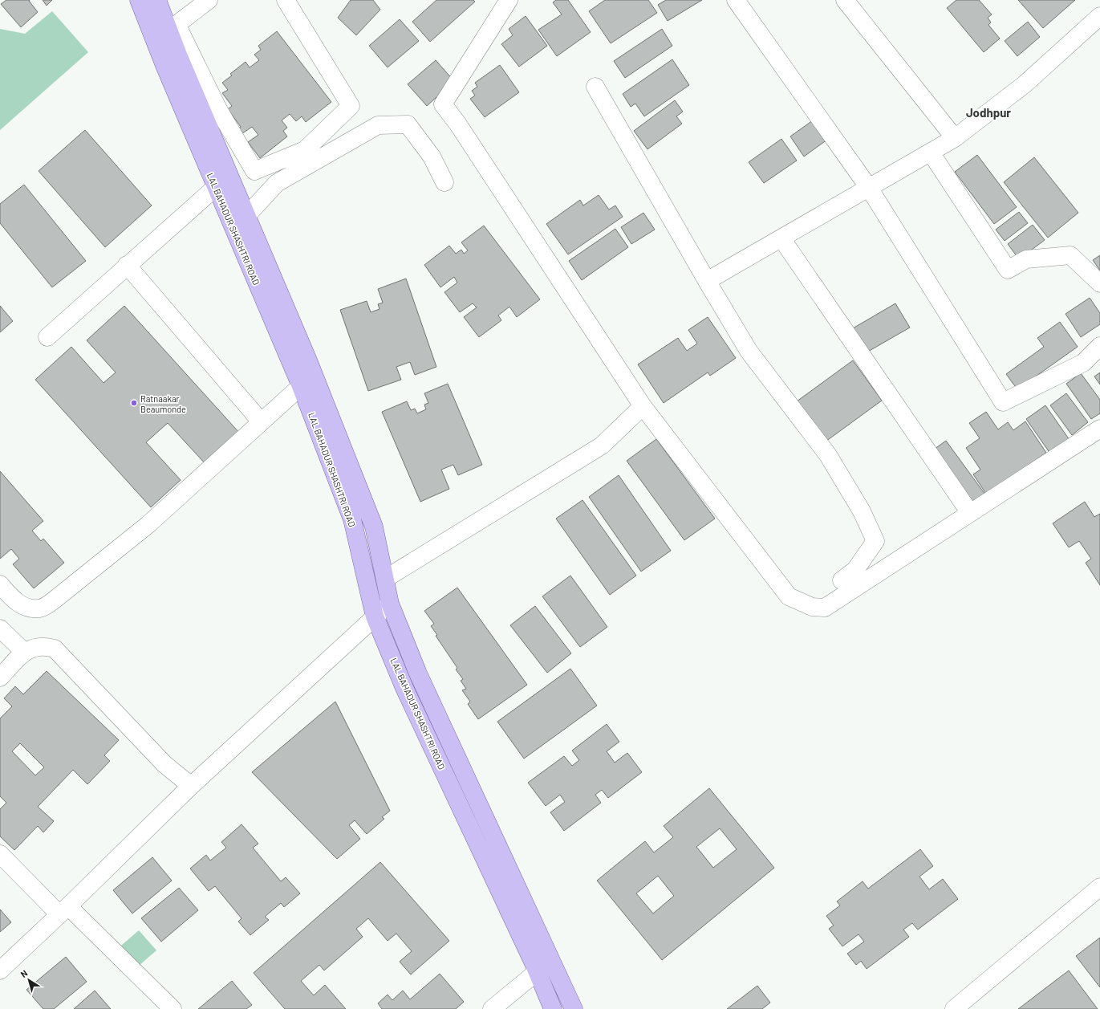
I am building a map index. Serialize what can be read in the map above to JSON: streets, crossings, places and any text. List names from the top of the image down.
{
  "streets": {
    "main road": ["LAL BAHADUR SHASHTRI ROAD"]
  },
  "districts": ["Jodhpur"],
  "places": ["Ratnaakar Beaumonde"],
  "north": "top left"
}
